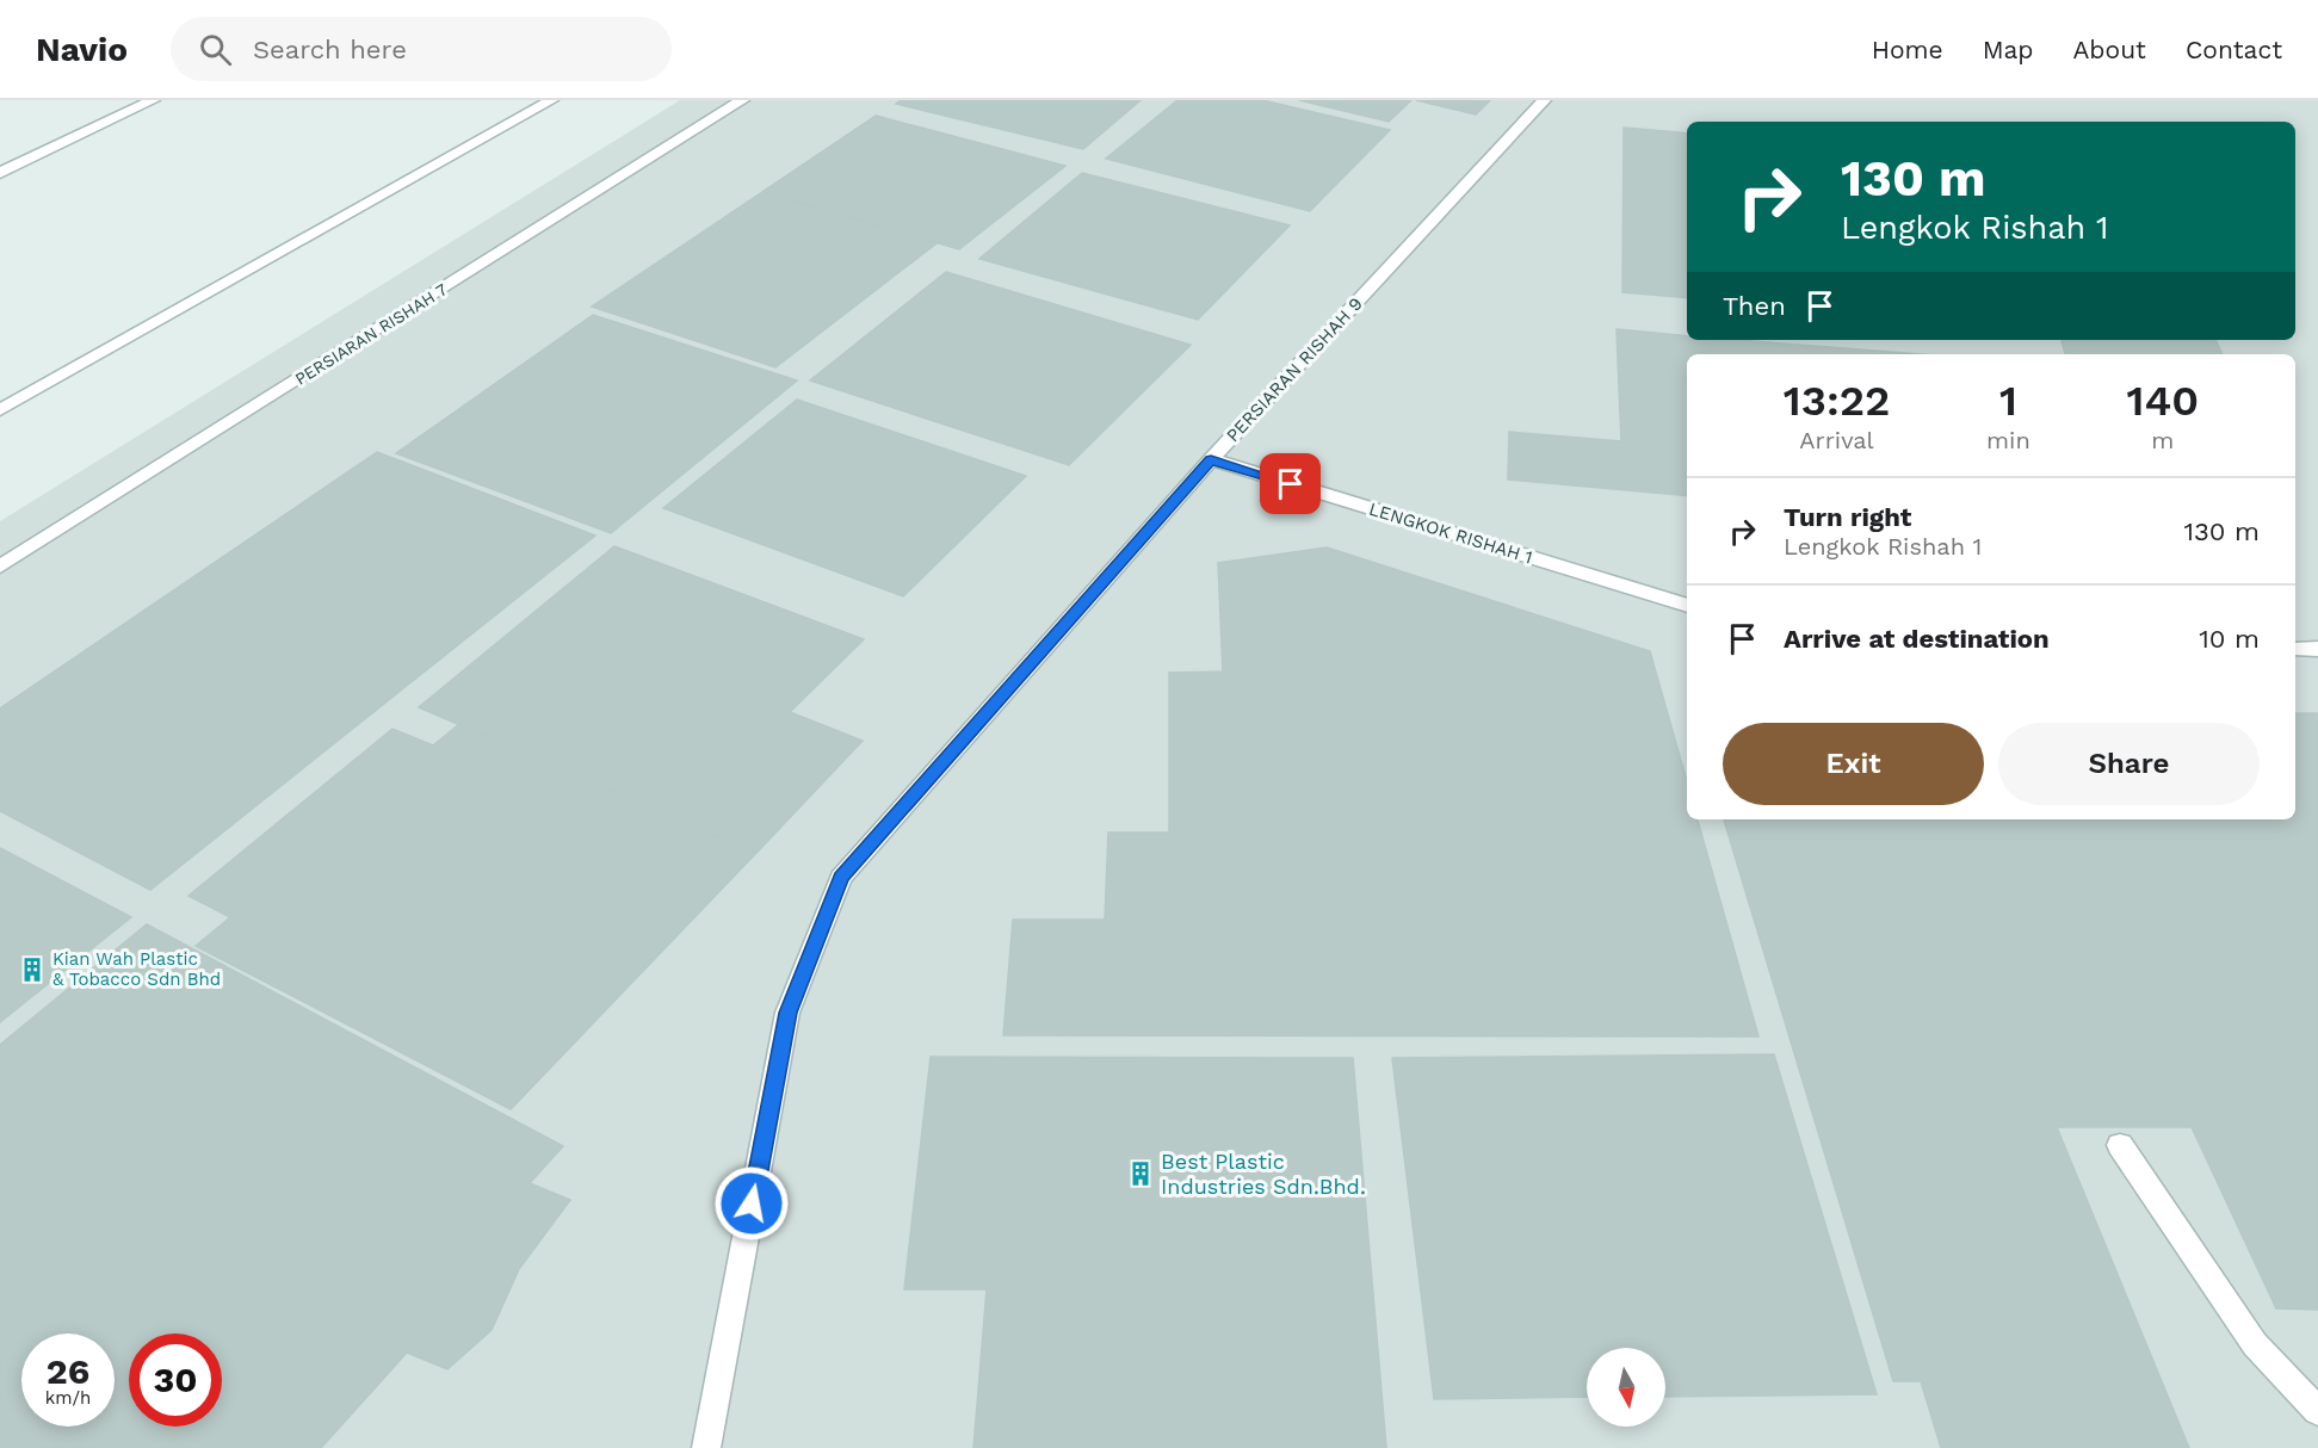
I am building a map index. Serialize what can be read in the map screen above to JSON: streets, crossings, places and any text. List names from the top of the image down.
{
  "streets": {
    "street": ["PERSIARAN RISHAH 7", "PERSIARAN RISHAH 9", "LENGKOK RISHAH 1"]
  },
  "crossings": [
    ["PERSIARAN RISHAH 9", "LENGKOK RISHAH 1"]
  ],
  "places": {
    "building": ["Kian Wah Plastic & Tobacco Sdn Bhd", "Best Plastic Industries Sdn.Bhd."]
  },
  "north": "bottom",
  "page": {
    "header": "Navio",
    "search": "Search here",
    "nav": [
      "Home",
      "Map",
      "About",
      "Contact"
    ],
    "turn": ["130 m", "Lengkok Rishah 1"],
    "then": "Then",
    "eta": [
      "13:22",
      "Arrival",
      "1",
      "min",
      "140",
      "m"
    ],
    "list": [
      {
        "name": "Turn right",
        "note": "Lengkok Rishah 1",
        "value": "130 m"
      },
      {
        "name": "Arrive at destination",
        "value": "10 m"
      }
    ],
    "buttons": ["Exit", "Share"],
    "speed": "26 km/h",
    "limit": "30"
  }
}
